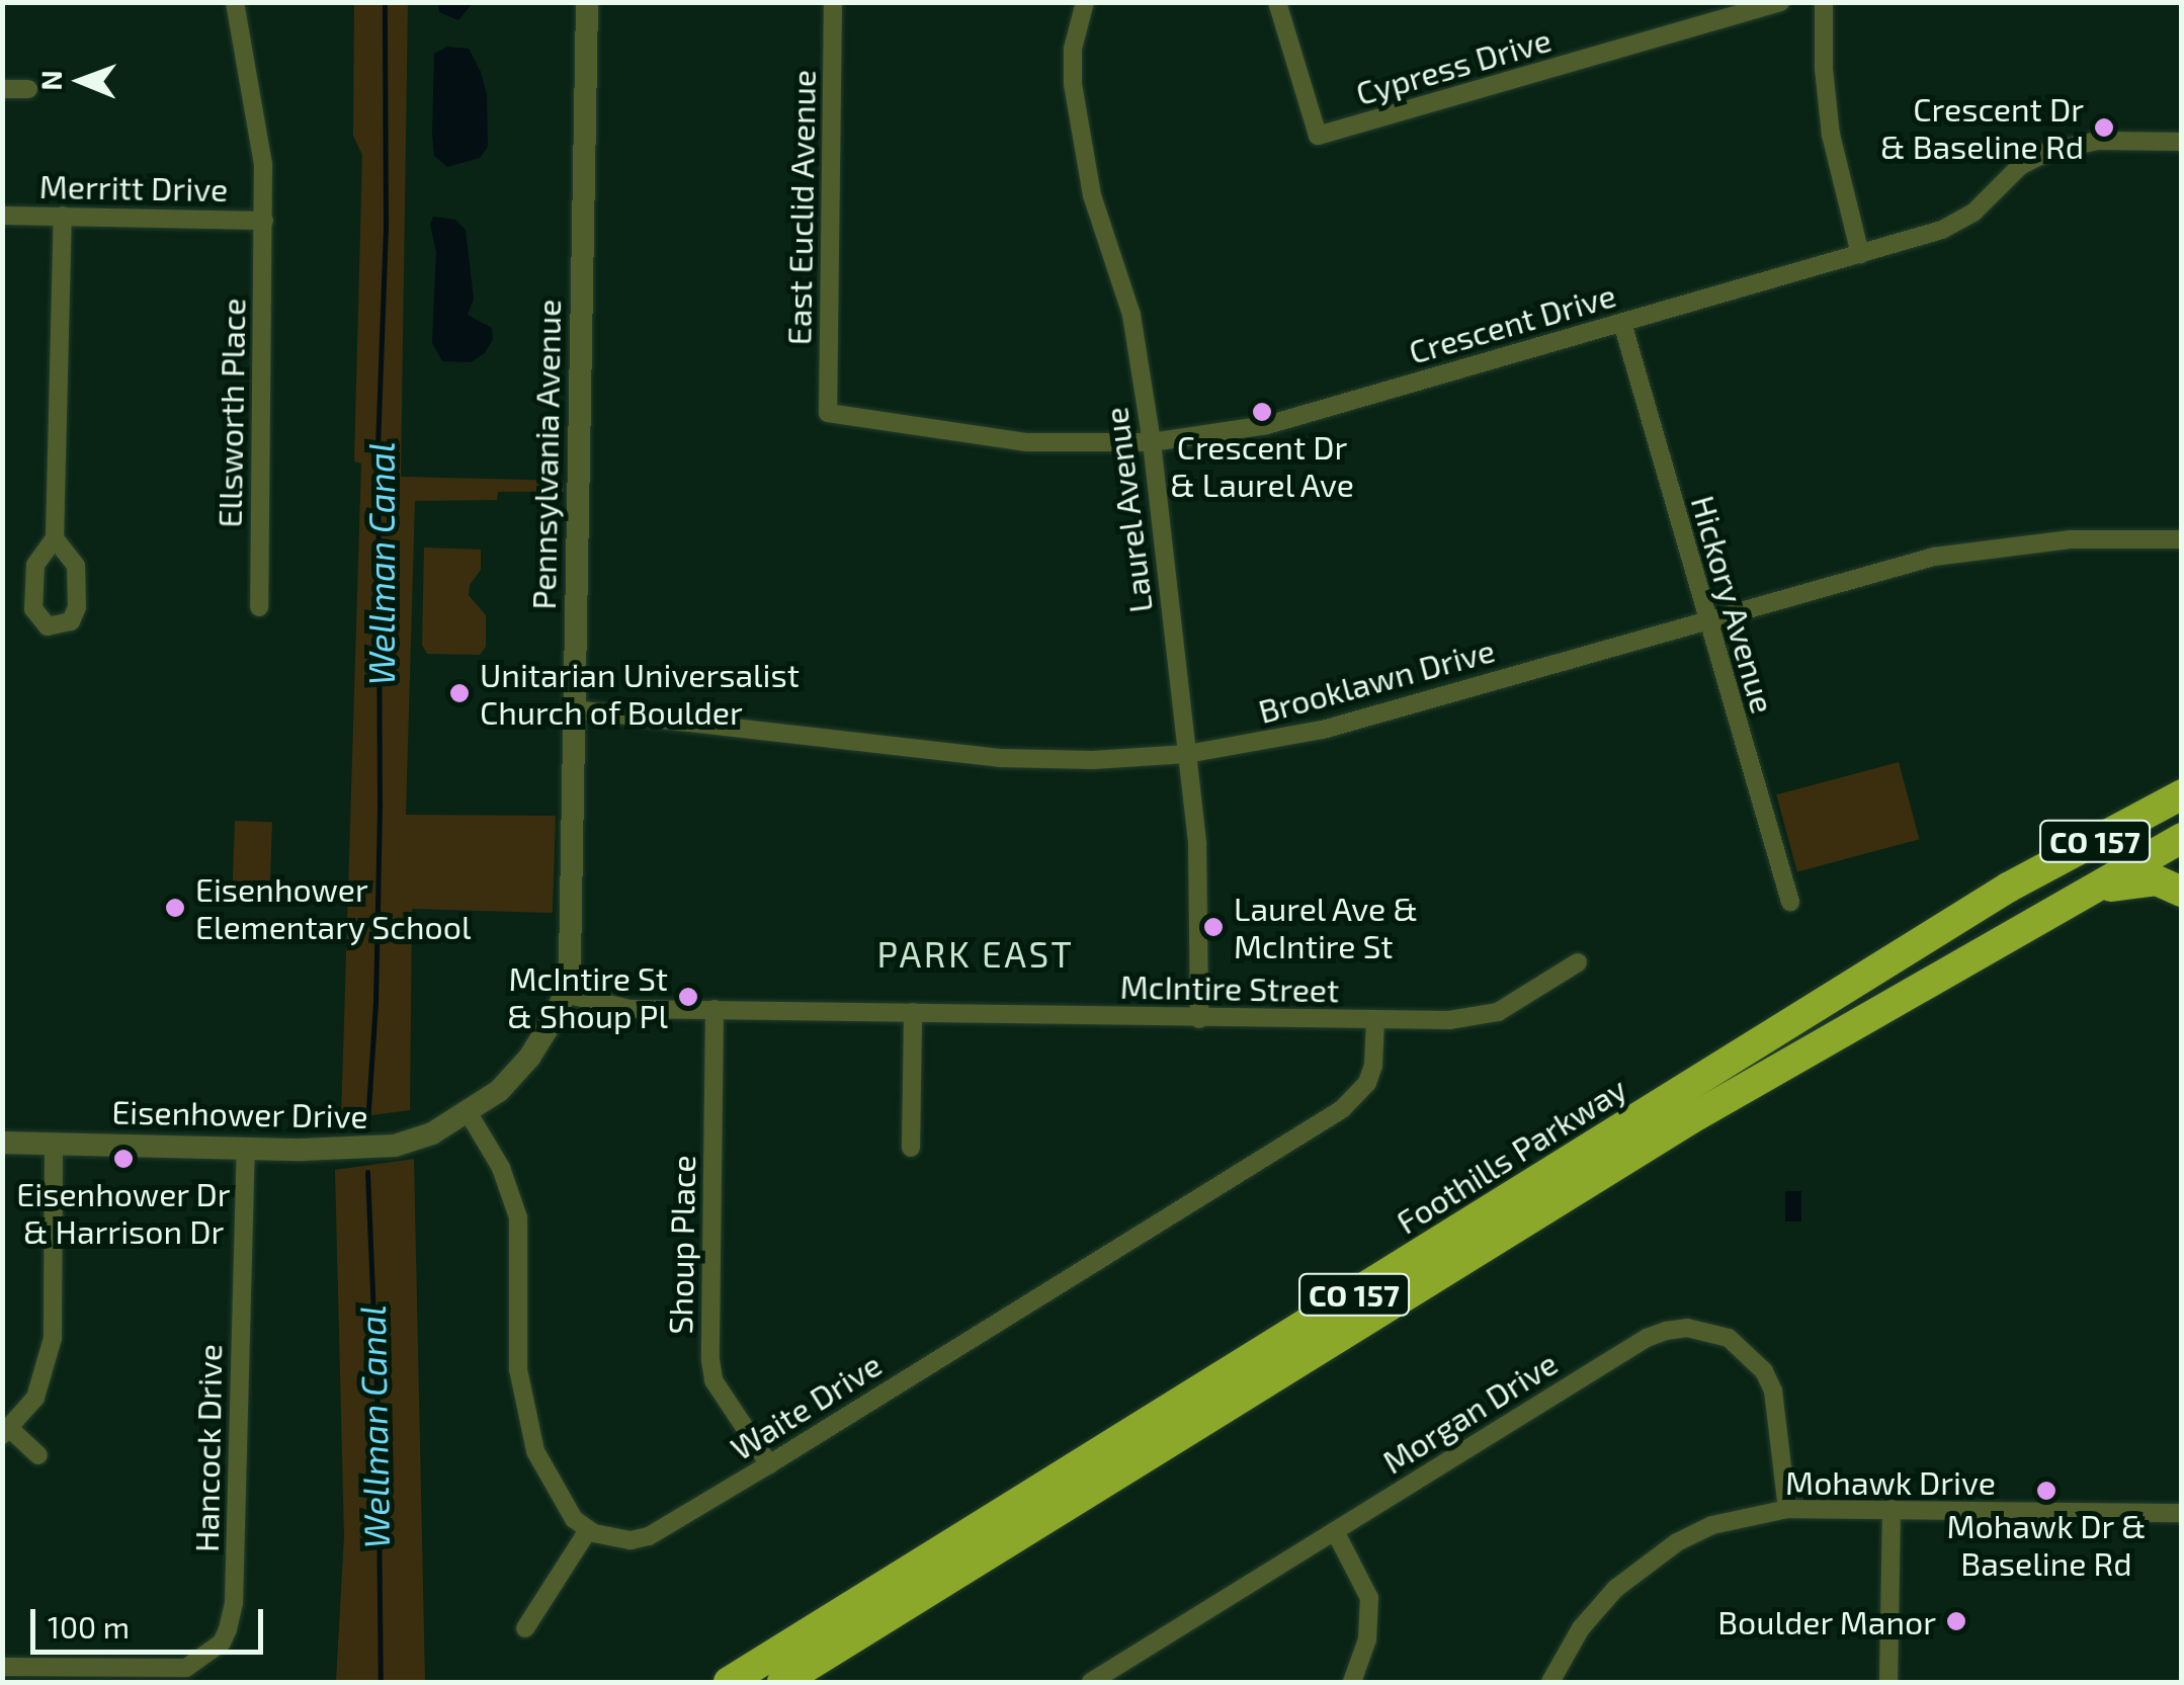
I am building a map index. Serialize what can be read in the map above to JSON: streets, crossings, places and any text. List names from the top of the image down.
{
  "streets": {
    "highway": ["CO 157", "Foothills Parkway"],
    "street": [
      "Cypress Drive",
      "Merritt Drive",
      "East Euclid Avenue",
      "Crescent Drive",
      "Ellsworth Place",
      "Pennsylvania Avenue",
      "Laurel Avenue",
      "Hickory Avenue",
      "Brooklawn Drive",
      "McIntire Street",
      "Eisenhower Drive",
      "Shoup Place",
      "Waite Drive",
      "Morgan Drive",
      "Hancock Drive",
      "Mohawk Drive"
    ]
  },
  "crossings": [
    ["Merritt Drive", "Ellsworth Place"],
    ["East Euclid Avenue", "Crescent Drive"],
    ["Crescent Drive", "Laurel Avenue"],
    ["Crescent Drive", "Hickory Avenue"],
    ["Pennsylvania Avenue", "Brooklawn Drive"],
    ["Pennsylvania Avenue", "McIntire Street"],
    ["Pennsylvania Avenue", "Eisenhower Drive"],
    ["Laurel Avenue", "Brooklawn Drive"],
    ["Laurel Avenue", "McIntire Street"],
    ["Hickory Avenue", "Brooklawn Drive"],
    ["McIntire Street", "Shoup Place"],
    ["McIntire Street", "Waite Drive"],
    ["Eisenhower Drive", "Hancock Drive"],
    ["Shoup Place", "Waite Drive"],
    ["Morgan Drive", "Mohawk Drive"]
  ],
  "districts": ["PARK EAST"],
  "water": ["Wellman Canal"],
  "places": [
    "Crescent Dr & Baseline Rd",
    "Crescent Dr & Laurel Ave",
    "Unitarian Universalist Church of Boulder",
    "Eisenhower Elementary School",
    "Laurel Ave & McIntire St",
    "McIntire St & Shoup Pl",
    "Eisenhower Dr & Harrison Dr",
    "Mohawk Dr & Baseline Rd",
    "Boulder Manor"
  ],
  "scale_bar": "100 m",
  "north": "left"
}
